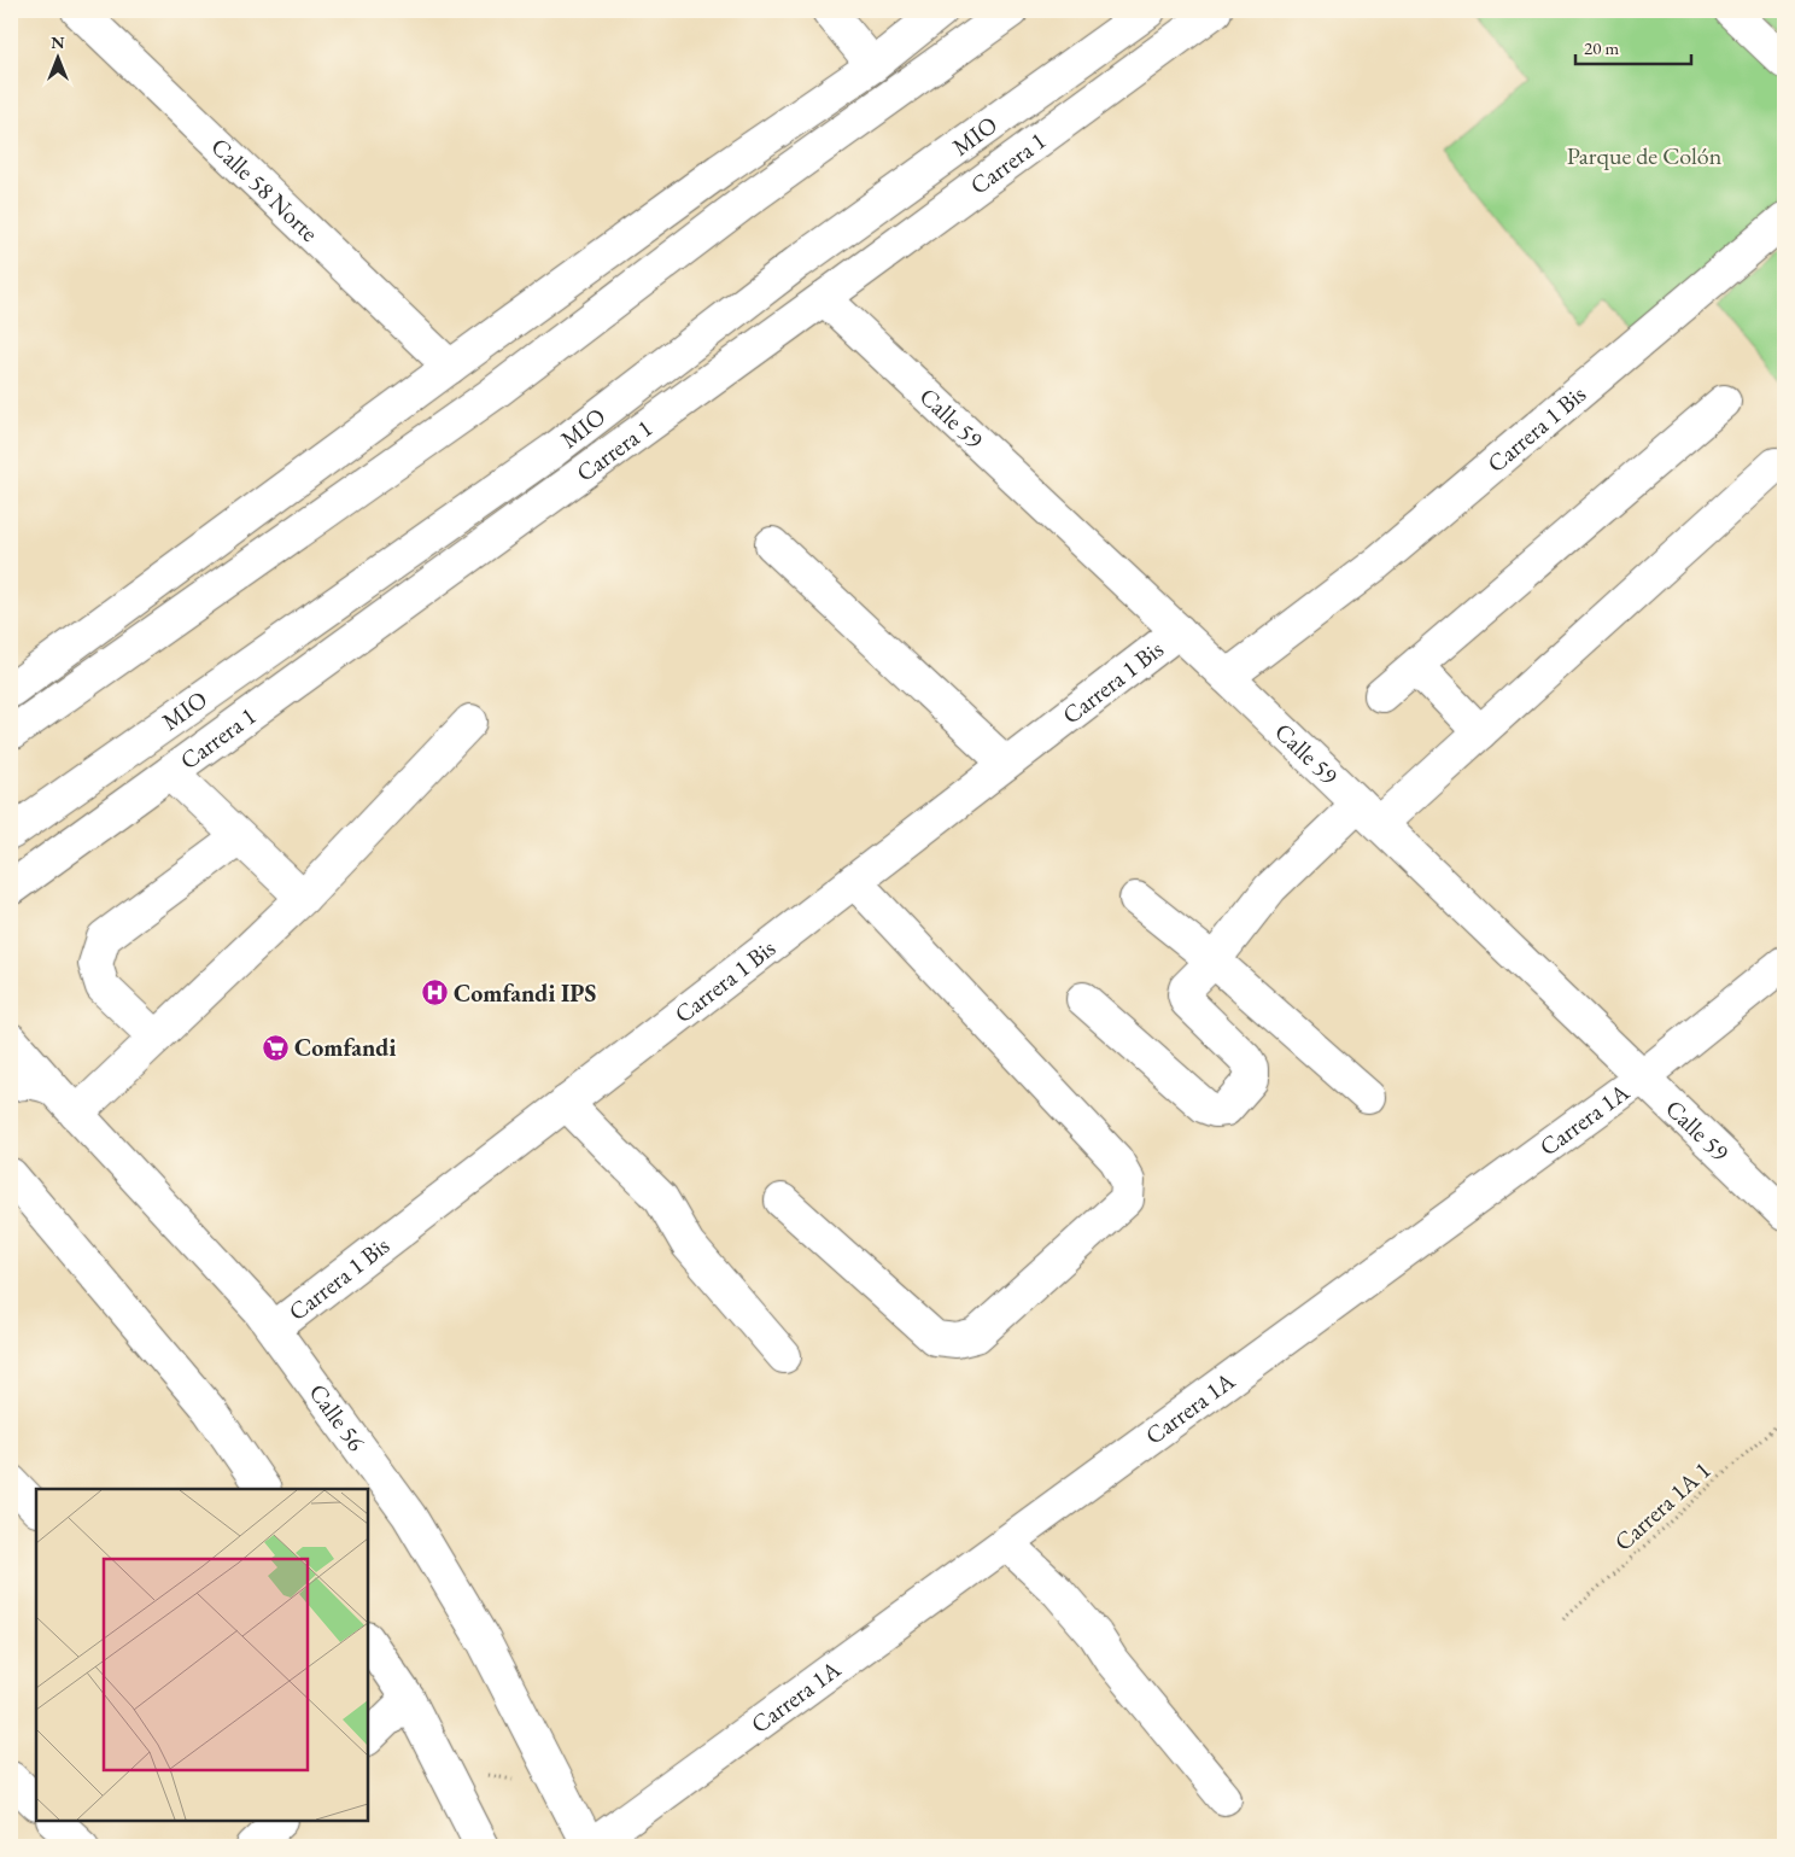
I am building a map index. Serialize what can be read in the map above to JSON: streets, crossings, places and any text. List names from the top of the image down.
{
  "streets": {
    "street": [
      "MIO",
      "Carrera 1",
      "Calle 58 Norte",
      "Calle 59",
      "Carrera 1 Bis",
      "Carrera 1A",
      "Calle 56"
    ],
    "path": ["Carrera 1A 1"]
  },
  "crossings": [
    ["Carrera 1", "Calle 59"],
    ["Calle 59", "Carrera 1 Bis"],
    ["Calle 59", "Carrera 1A"],
    ["Carrera 1 Bis", "Calle 56"],
    ["Carrera 1A", "Calle 56"]
  ],
  "parks": ["Parque de Colón"],
  "places": {
    "hospital": ["Comfandi IPS"],
    "supermarket": ["Comfandi"]
  },
  "scale_bar": "20 m",
  "north": "top"
}
